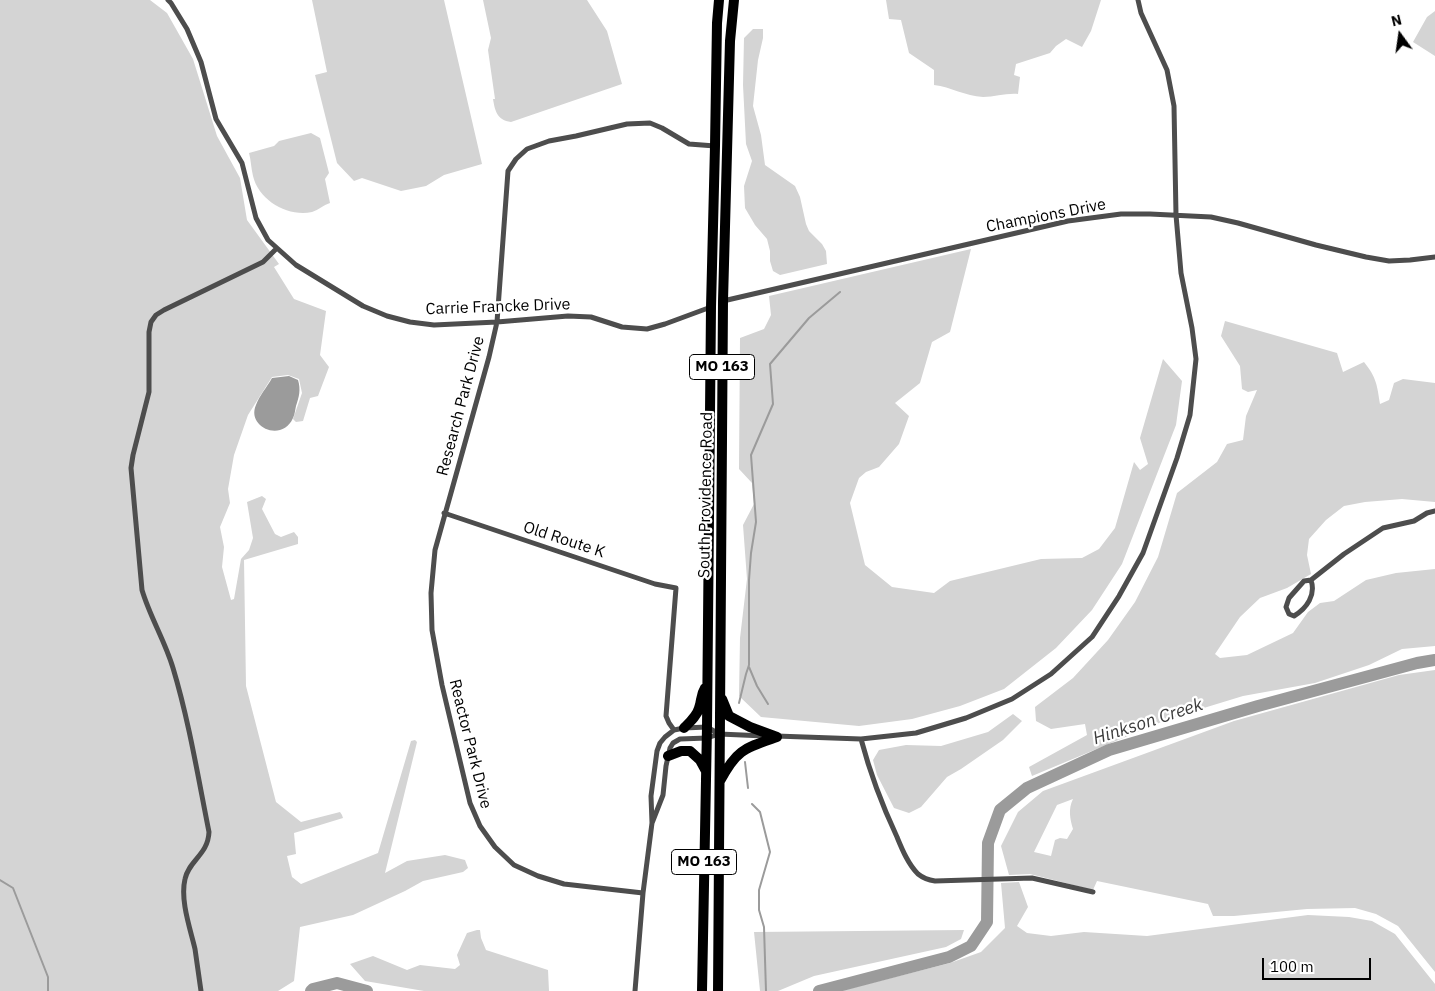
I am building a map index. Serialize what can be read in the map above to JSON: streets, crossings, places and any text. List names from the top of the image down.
{
  "streets": {
    "main road": ["MO 163", "South Providence Road"],
    "street": [
      "Champions Drive",
      "Carrie Francke Drive",
      "Research Park Drive",
      "Old Route K",
      "Reactor Park Drive"
    ]
  },
  "crossings": [
    ["Champions Drive", "South Providence Road"],
    ["Carrie Francke Drive", "Research Park Drive"],
    ["Carrie Francke Drive", "South Providence Road"],
    ["Research Park Drive", "South Providence Road"],
    ["Research Park Drive", "Old Route K"],
    ["Research Park Drive", "Reactor Park Drive"],
    ["South Providence Road", "Old Route K"],
    ["Old Route K", "Reactor Park Drive"]
  ],
  "water": ["Hinkson Creek"],
  "scale_bar": "100 m",
  "north": "top"
}
